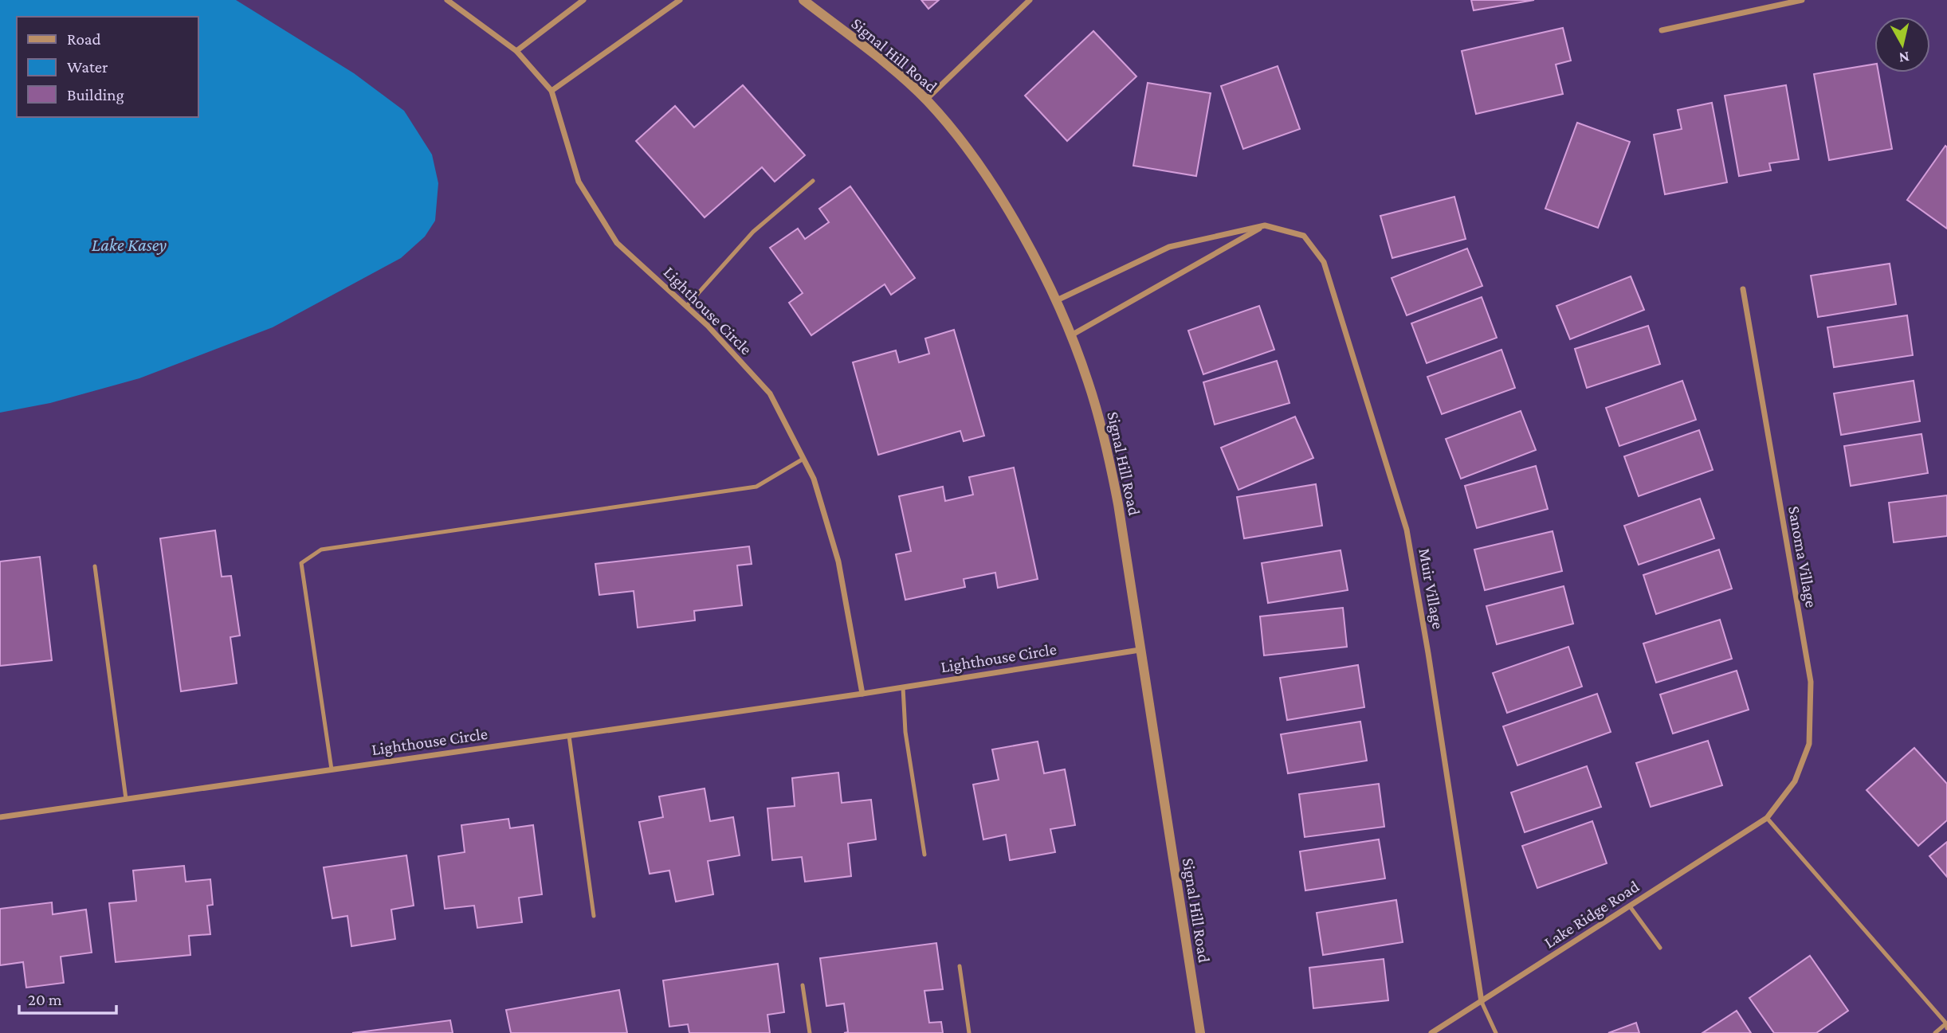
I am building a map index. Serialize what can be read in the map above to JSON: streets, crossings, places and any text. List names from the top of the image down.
{
  "streets": {
    "street": [
      "Signal Hill Road",
      "Lighthouse Circle",
      "Sanoma Village",
      "Muir Village",
      "Lake Ridge Road"
    ]
  },
  "crossings": [
    ["Signal Hill Road", "Lighthouse Circle"],
    ["Signal Hill Road", "Muir Village"],
    ["Sanoma Village", "Lake Ridge Road"],
    ["Muir Village", "Lake Ridge Road"]
  ],
  "water": ["Lake Kasey"],
  "legend": ["Road", "Water", "Building"],
  "scale_bar": "20 m",
  "north": "bottom"
}
